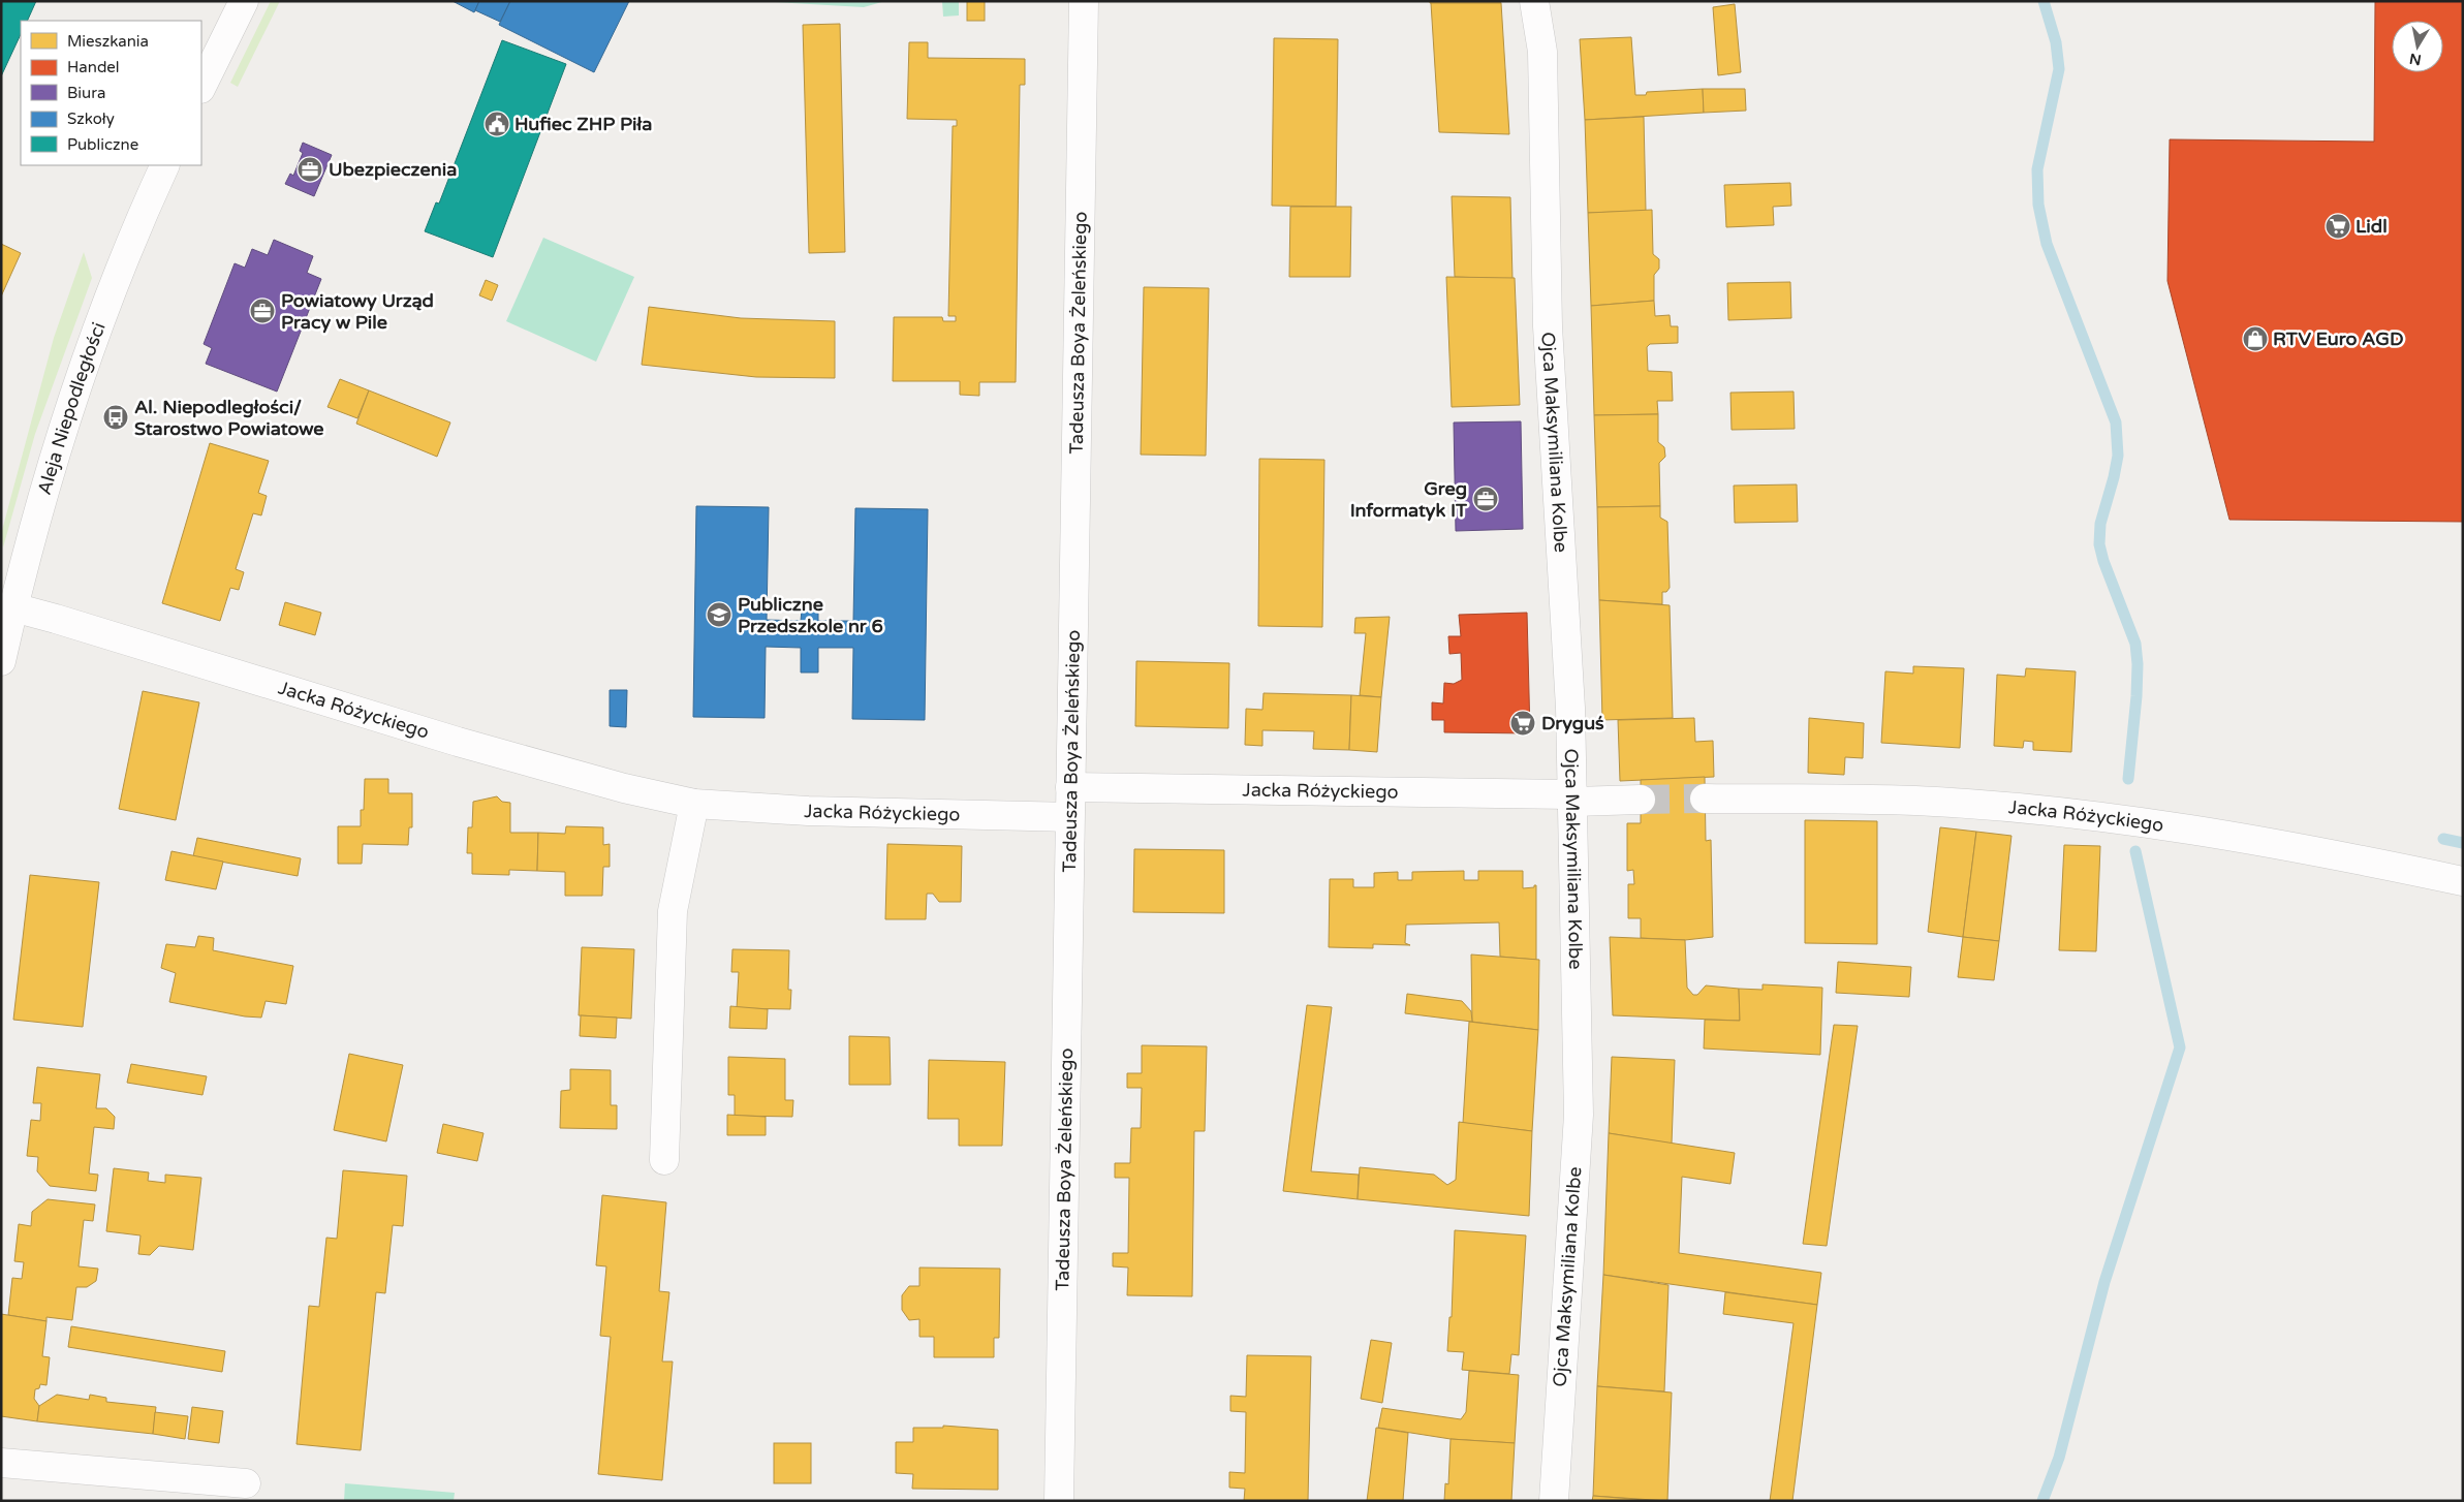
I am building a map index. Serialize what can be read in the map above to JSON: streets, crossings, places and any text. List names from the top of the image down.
{
  "streets": {
    "street": [
      "Tadeusza Boya Żeleńskiego",
      "Aleja Niepodległości",
      "Ojca Maksymiliana Kolbe",
      "Jacka Różyckiego"
    ]
  },
  "crossings": [
    ["Tadeusza Boya Żeleńskiego", "Jacka Różyckiego"],
    ["Aleja Niepodległości", "Jacka Różyckiego"],
    ["Ojca Maksymiliana Kolbe", "Jacka Różyckiego"]
  ],
  "places": {
    "public building": ["Hufiec ZHP Piła"],
    "office": ["Ubezpieczenia", "Powiatowy Urząd Pracy w Pile", "Greg Informatyk IT"],
    "supermarket": ["Lidl", "Dryguś"],
    "shop": ["RTV Euro AGD"],
    "bus stop": ["Al. Niepodległości/ Starostwo Powiatowe"],
    "school or university": ["Publiczne Przedszkole nr 6"]
  },
  "legend": [
    "Mieszkania",
    "Handel",
    "Biura",
    "Szkoły",
    "Publiczne"
  ],
  "north": "bottom"
}
